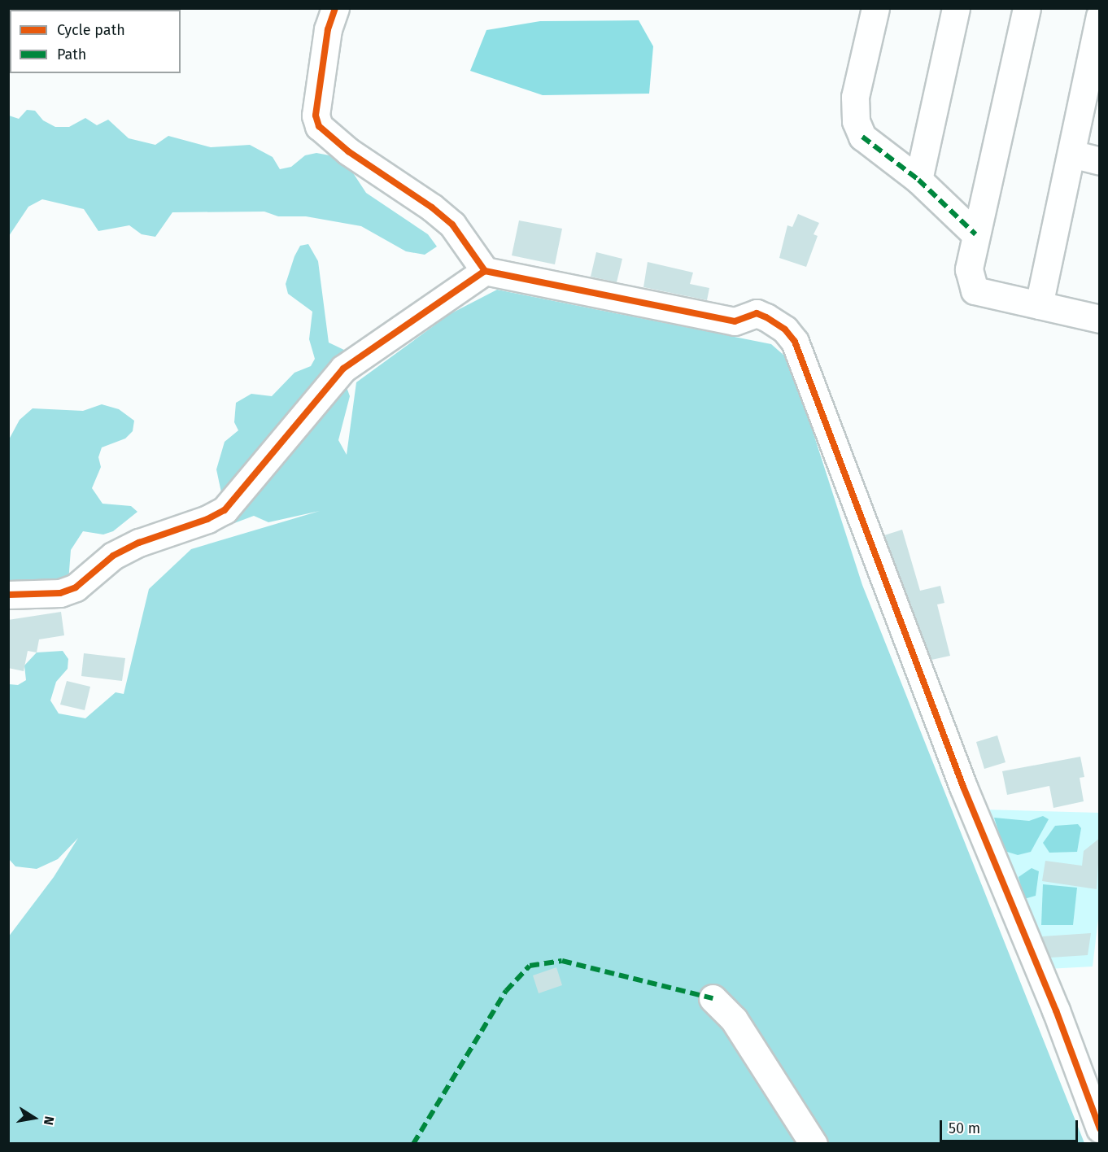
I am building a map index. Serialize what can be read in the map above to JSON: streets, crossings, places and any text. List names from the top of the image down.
{
  "legend": ["Cycle path", "Path"],
  "scale_bar": "50 m",
  "north": "right"
}
